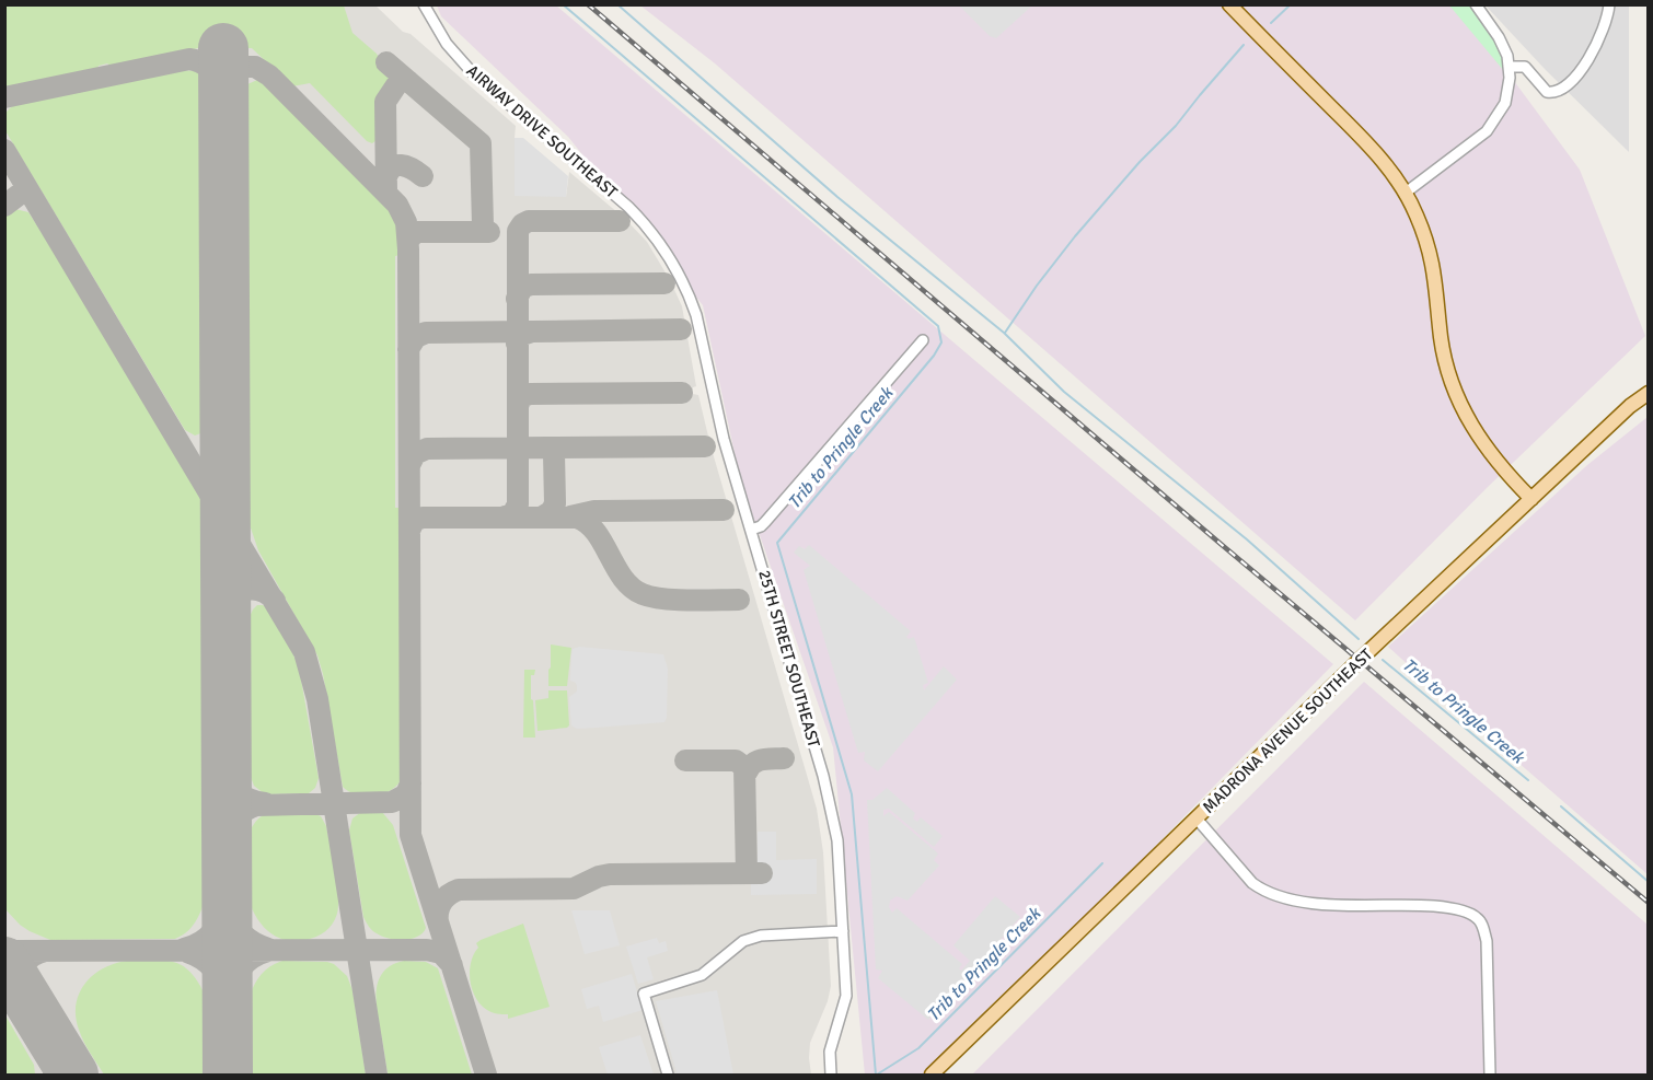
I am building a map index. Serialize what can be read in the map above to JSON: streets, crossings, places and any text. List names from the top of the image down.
{
  "streets": {
    "main road": ["MADRONA AVENUE SOUTHEAST"],
    "street": ["AIRWAY DRIVE SOUTHEAST", "25TH STREET SOUTHEAST"]
  },
  "crossings": [
    ["AIRWAY DRIVE SOUTHEAST", "25TH STREET SOUTHEAST"]
  ],
  "water": ["Trib to Pringle Creek"]
}
